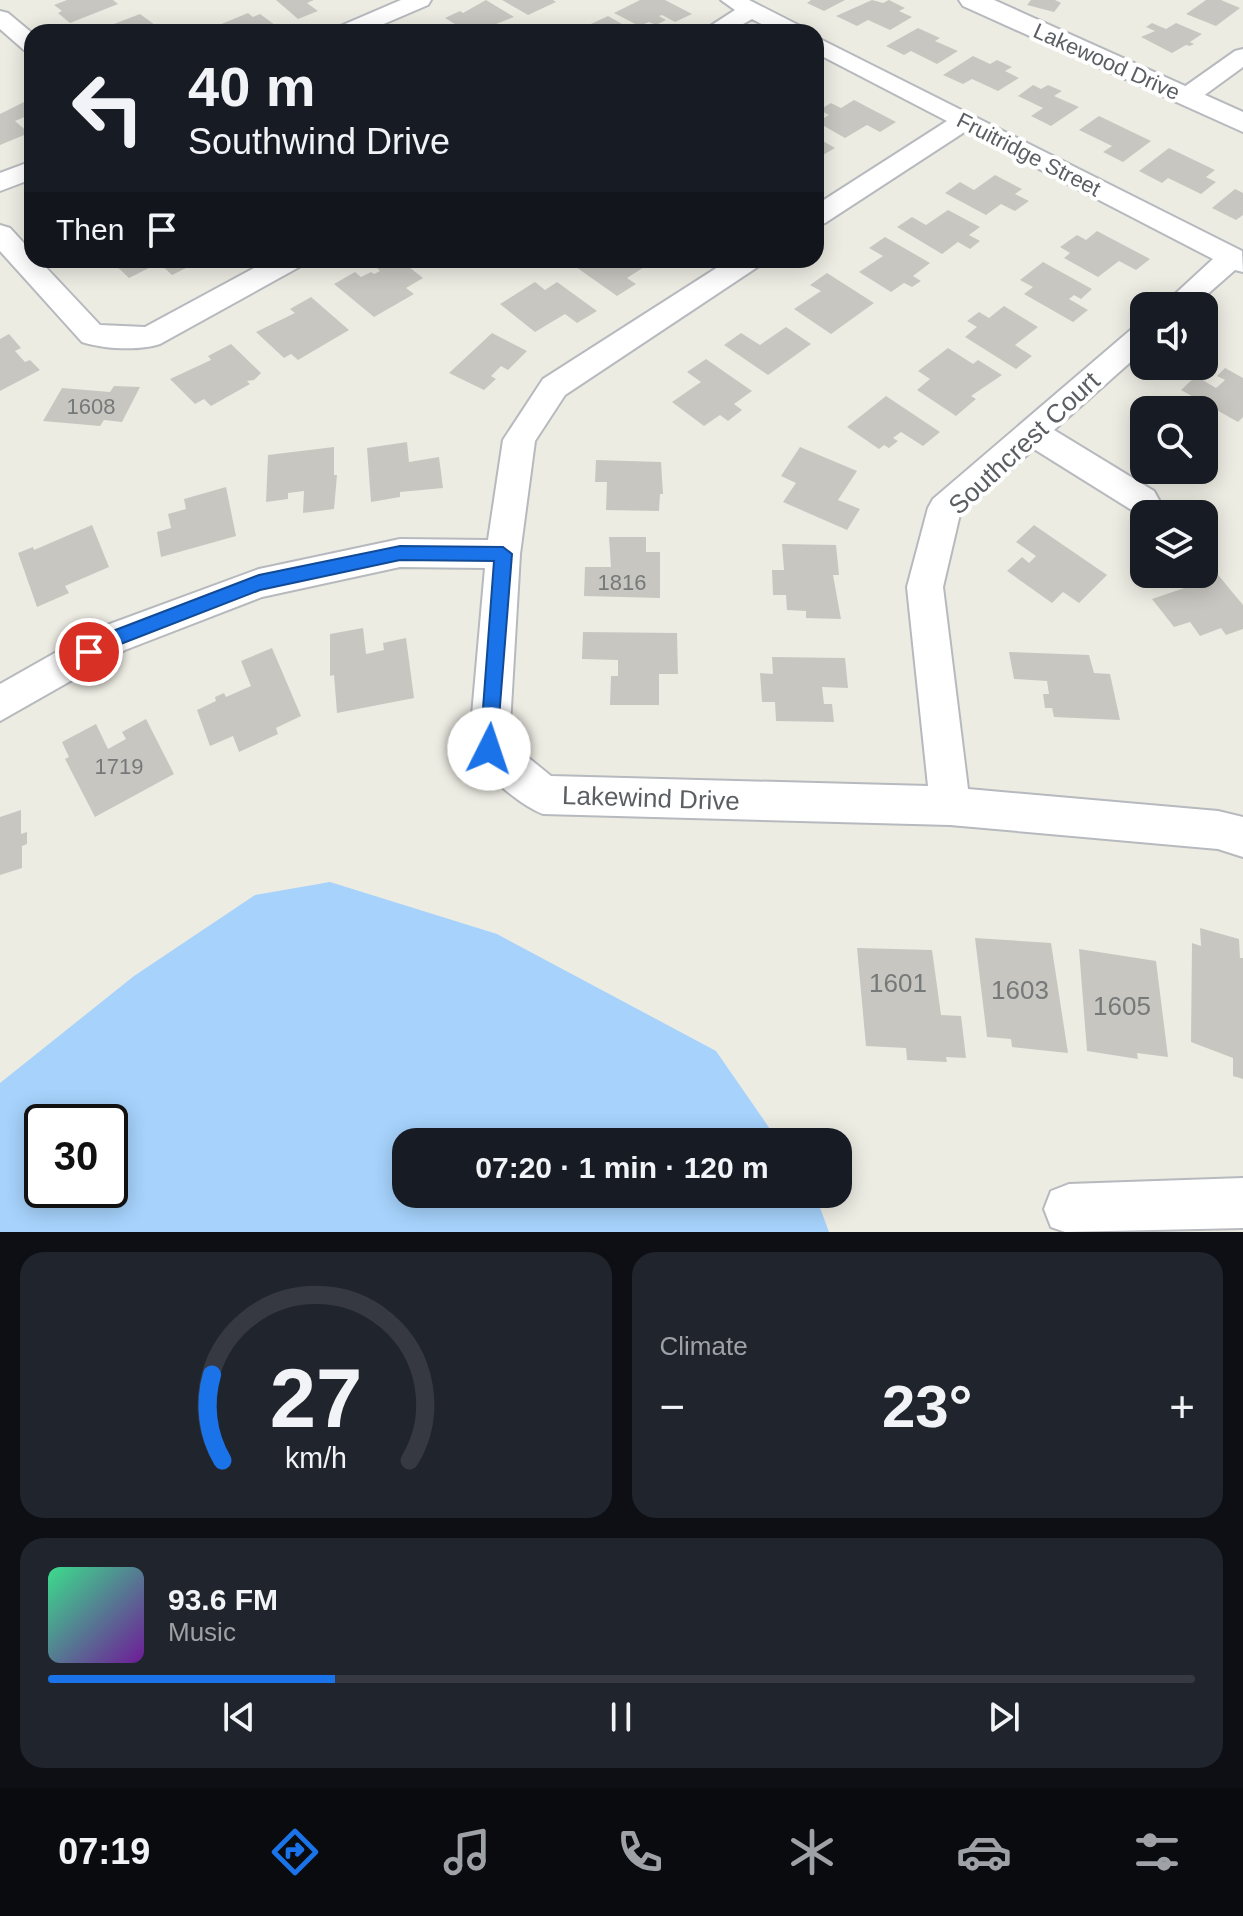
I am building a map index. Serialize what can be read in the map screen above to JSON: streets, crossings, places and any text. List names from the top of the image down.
{
  "streets": {
    "street": [
      "Lakewood Drive",
      "Fruitridge Street",
      "Southcrest Court",
      "Lakewind Drive"
    ]
  },
  "crossings": [
    ["Southcrest Court", "Lakewind Drive"]
  ],
  "house_numbers": [
    "1608",
    "1816",
    "1719",
    "1601",
    "1603",
    "1605"
  ],
  "page": {
    "turn": ["40 m", "Southwind Drive"],
    "then": "Then",
    "limit": "30",
    "trip": "07:20 · 1 min · 120 m",
    "tile": "Climate",
    "heat": ["−", "23°", "+"],
    "song": ["93.6 FM", "Music"],
    "tabs": "07:19",
    "gauge": ["27", "km/h"]
  }
}
